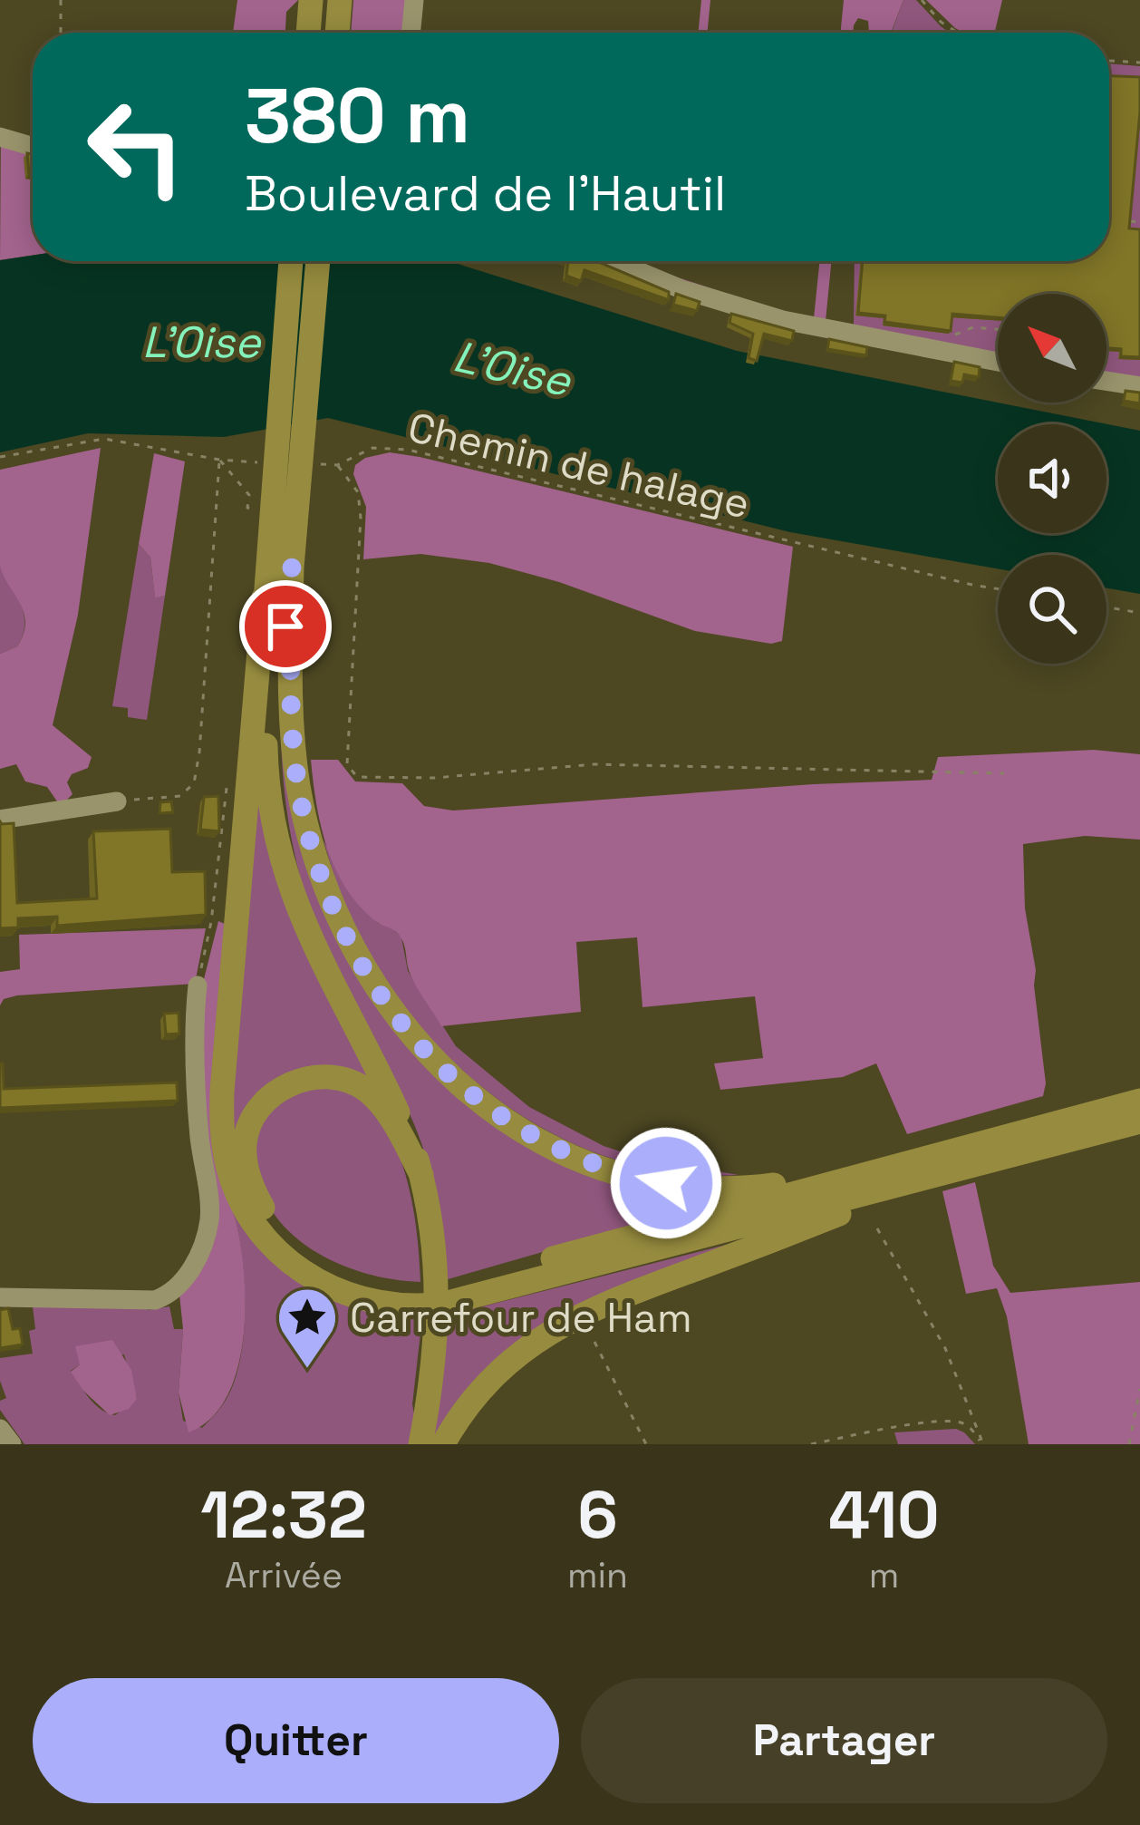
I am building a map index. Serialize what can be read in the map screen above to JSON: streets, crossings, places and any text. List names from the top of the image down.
{
  "streets": {
    "path": ["Chemin de halage"]
  },
  "water": ["L’Oise", "L'Oise"],
  "places": {
    "place": ["Carrefour de Ham"]
  },
  "north": "top left",
  "page": {
    "turn": ["380 m", "Boulevard de l'Hautil"],
    "eta": [
      "12:32",
      "Arrivée",
      "6",
      "min",
      "410",
      "m"
    ],
    "buttons": ["Quitter", "Partager"]
  }
}
